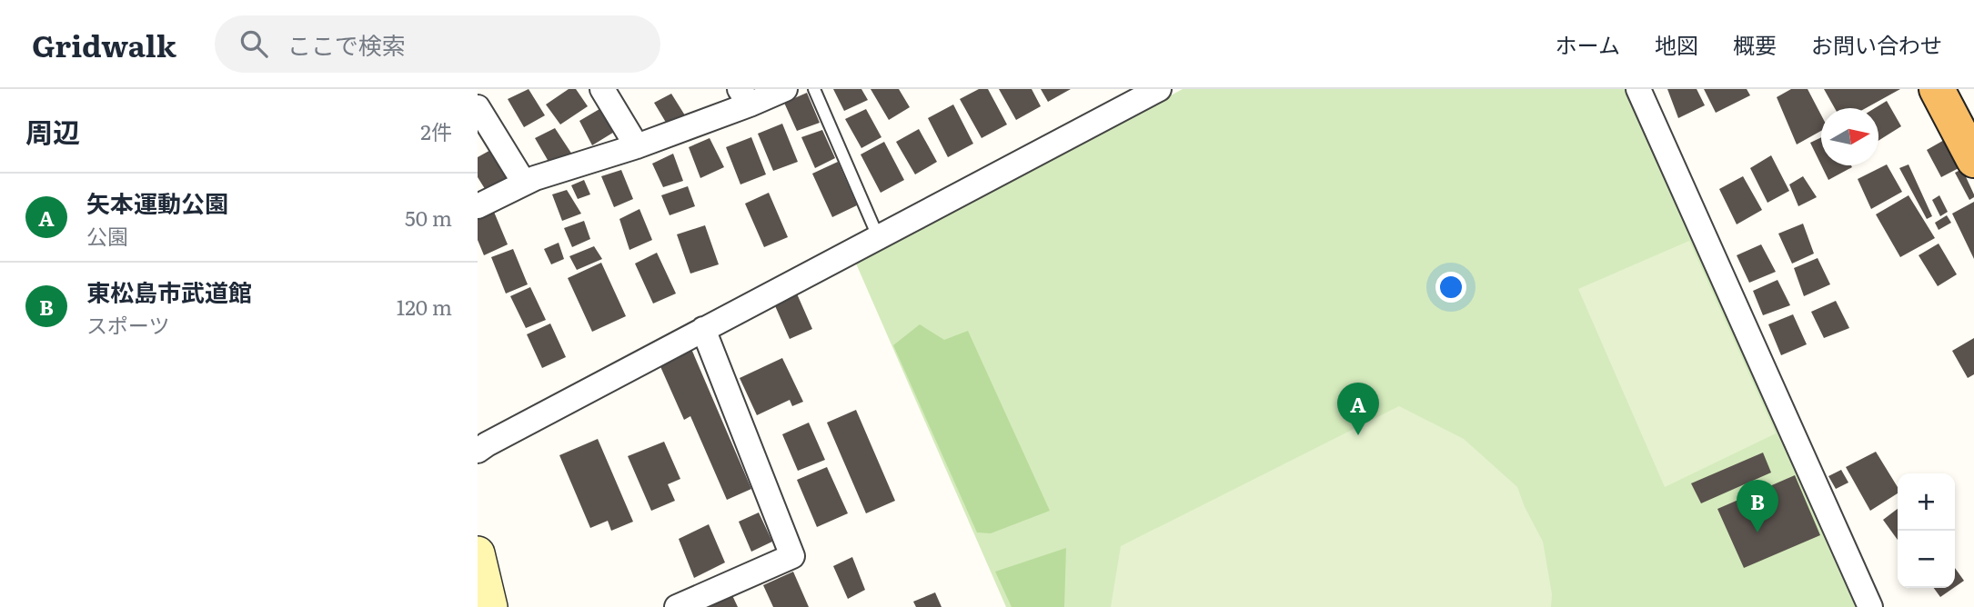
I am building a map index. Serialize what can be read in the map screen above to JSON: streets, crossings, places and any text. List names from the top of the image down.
{
  "north": "right",
  "page": {
    "header": "Gridwalk",
    "search": "ここで検索",
    "nav": [
      "ホーム",
      "地図",
      "概要",
      "お問い合わせ"
    ],
    "heading": ["周辺", "2件"],
    "list": [
      {
        "mark": "A",
        "name": "矢本運動公園",
        "note": "公園",
        "value": "50 m"
      },
      {
        "mark": "B",
        "name": "東松島市武道館",
        "note": "スポーツ",
        "value": "120 m"
      }
    ],
    "pins": ["A", "B"],
    "map_buttons": ["+", "−"]
  }
}
